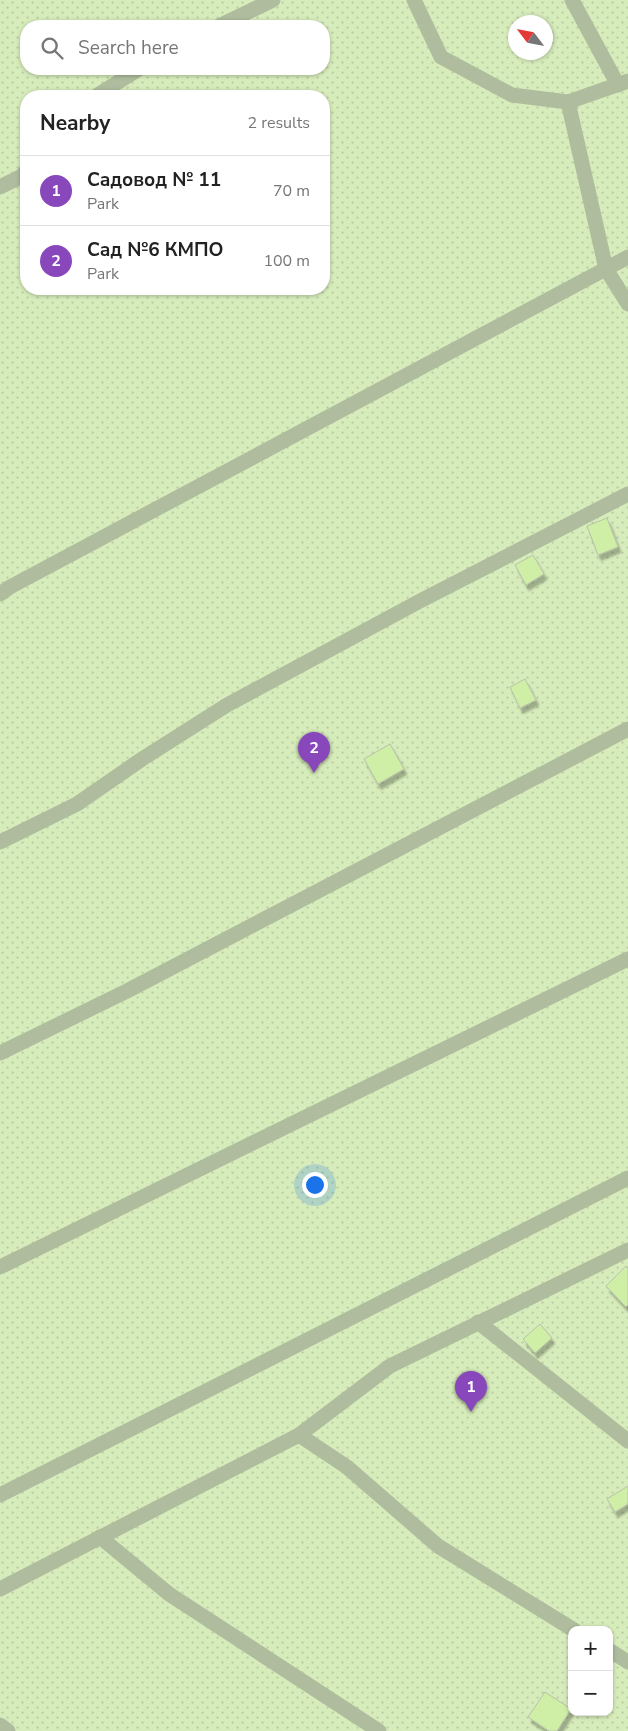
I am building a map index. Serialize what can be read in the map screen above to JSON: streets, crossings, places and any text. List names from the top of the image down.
{
  "north": "top left",
  "page": {
    "search": "Search here",
    "heading": ["Nearby", "2 results"],
    "list": [
      {
        "mark": "1",
        "name": "Садовод № 11",
        "note": "Park",
        "value": "70 m"
      },
      {
        "mark": "2",
        "name": "Сад №6 КМПО",
        "note": "Park",
        "value": "100 m"
      }
    ],
    "pins": ["2", "1"],
    "map_buttons": ["+", "−"]
  }
}
